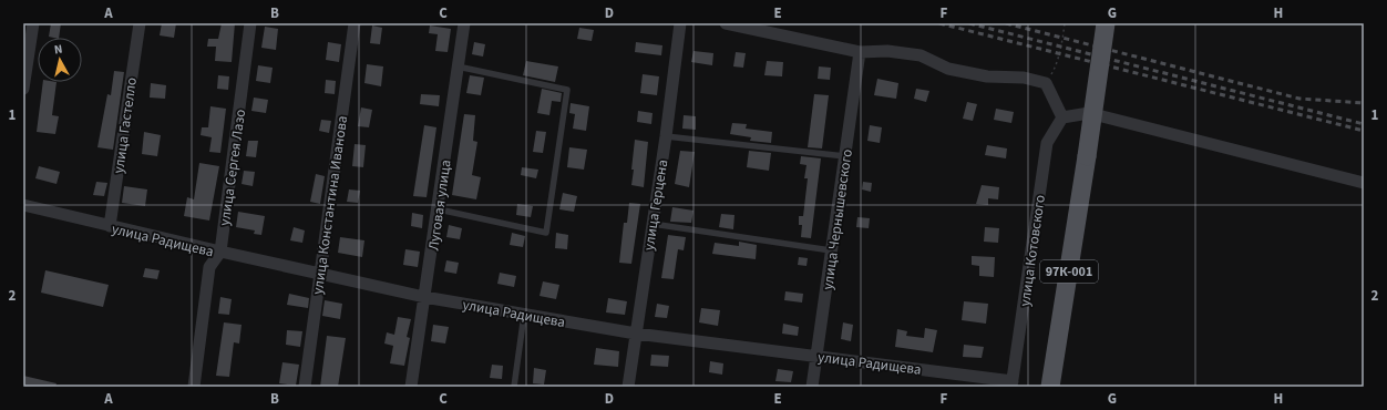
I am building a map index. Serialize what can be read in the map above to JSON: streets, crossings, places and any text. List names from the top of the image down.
{
  "streets": {
    "main road": ["97К-001"],
    "street": [
      "улица Гастелло",
      "улица Сергея Лазо",
      "улица Константина Иванова",
      "Луговая улица",
      "улица Герцена",
      "улица Чернышевского",
      "улица Радищева",
      "улица Котовского"
    ]
  },
  "crossings": [
    ["улица Гастелло", "улица Радищева"],
    ["улица Сергея Лазо", "улица Радищева"],
    ["улица Константина Иванова", "улица Радищева"],
    ["Луговая улица", "улица Радищева"],
    ["улица Герцена", "улица Радищева"],
    ["улица Чернышевского", "улица Радищева"],
    ["улица Радищева", "улица Котовского"]
  ],
  "north": "top",
  "grid": {
    "columns": [
      "A",
      "B",
      "C",
      "D",
      "E",
      "F",
      "G",
      "H"
    ],
    "rows": ["1", "2"]
  }
}
